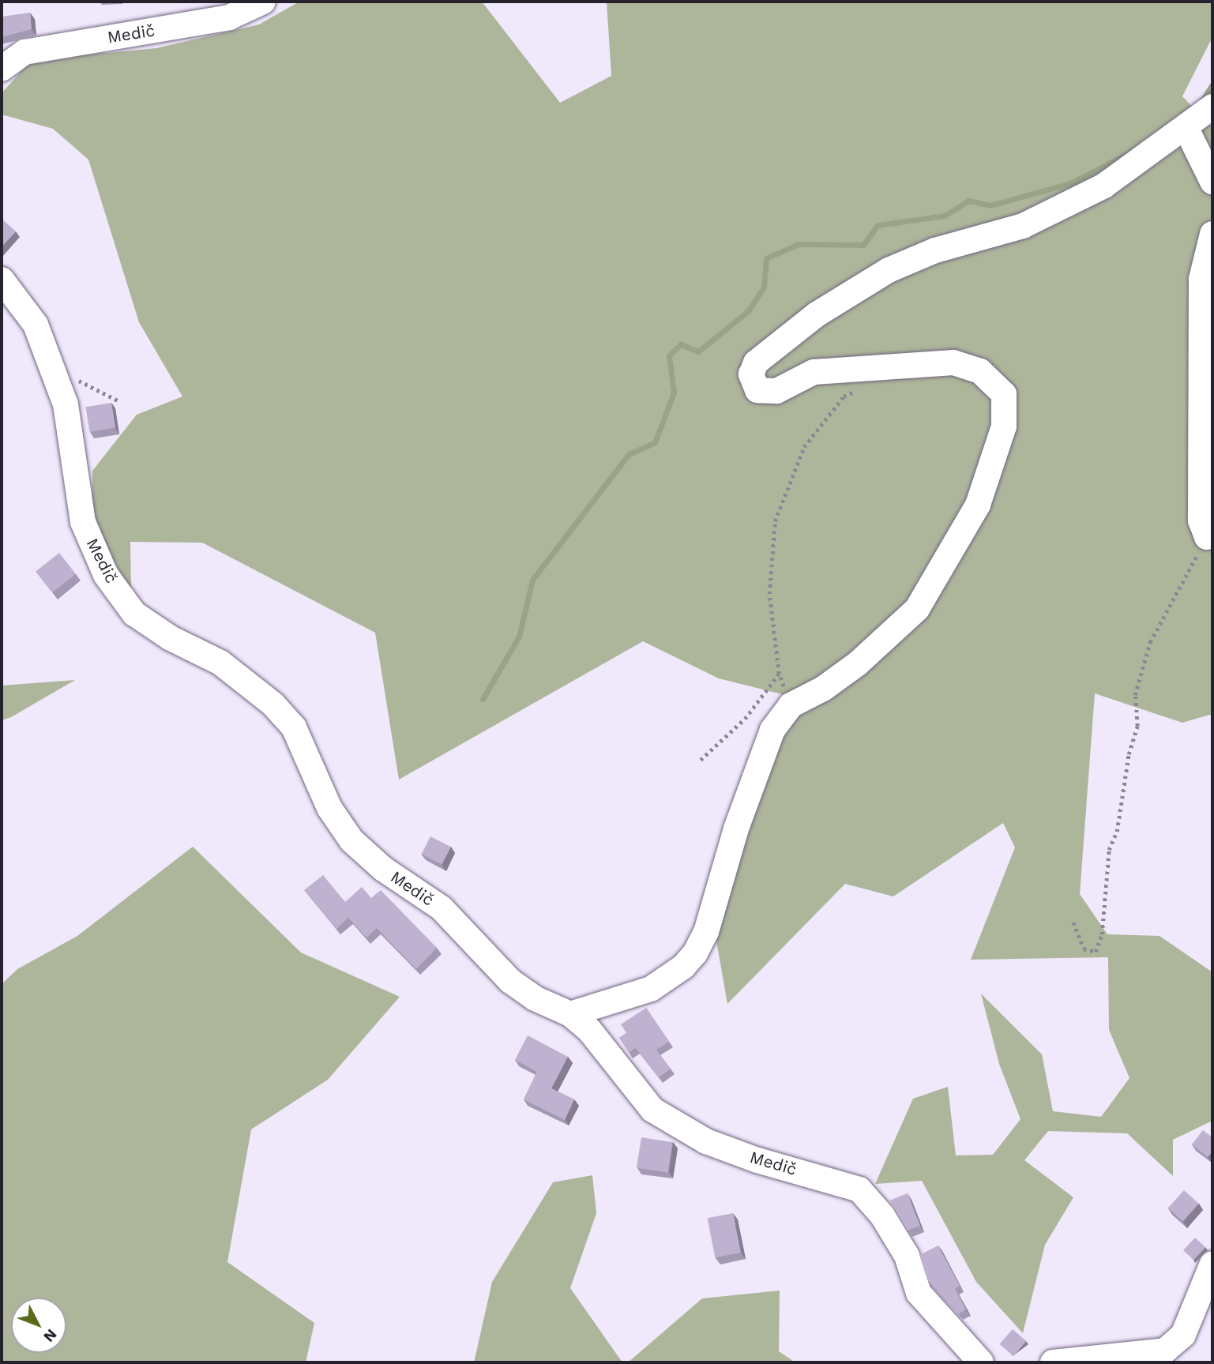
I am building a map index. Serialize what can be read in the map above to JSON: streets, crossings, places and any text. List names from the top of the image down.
{
  "streets": {
    "street": ["Medič"]
  },
  "north": "bottom right"
}
